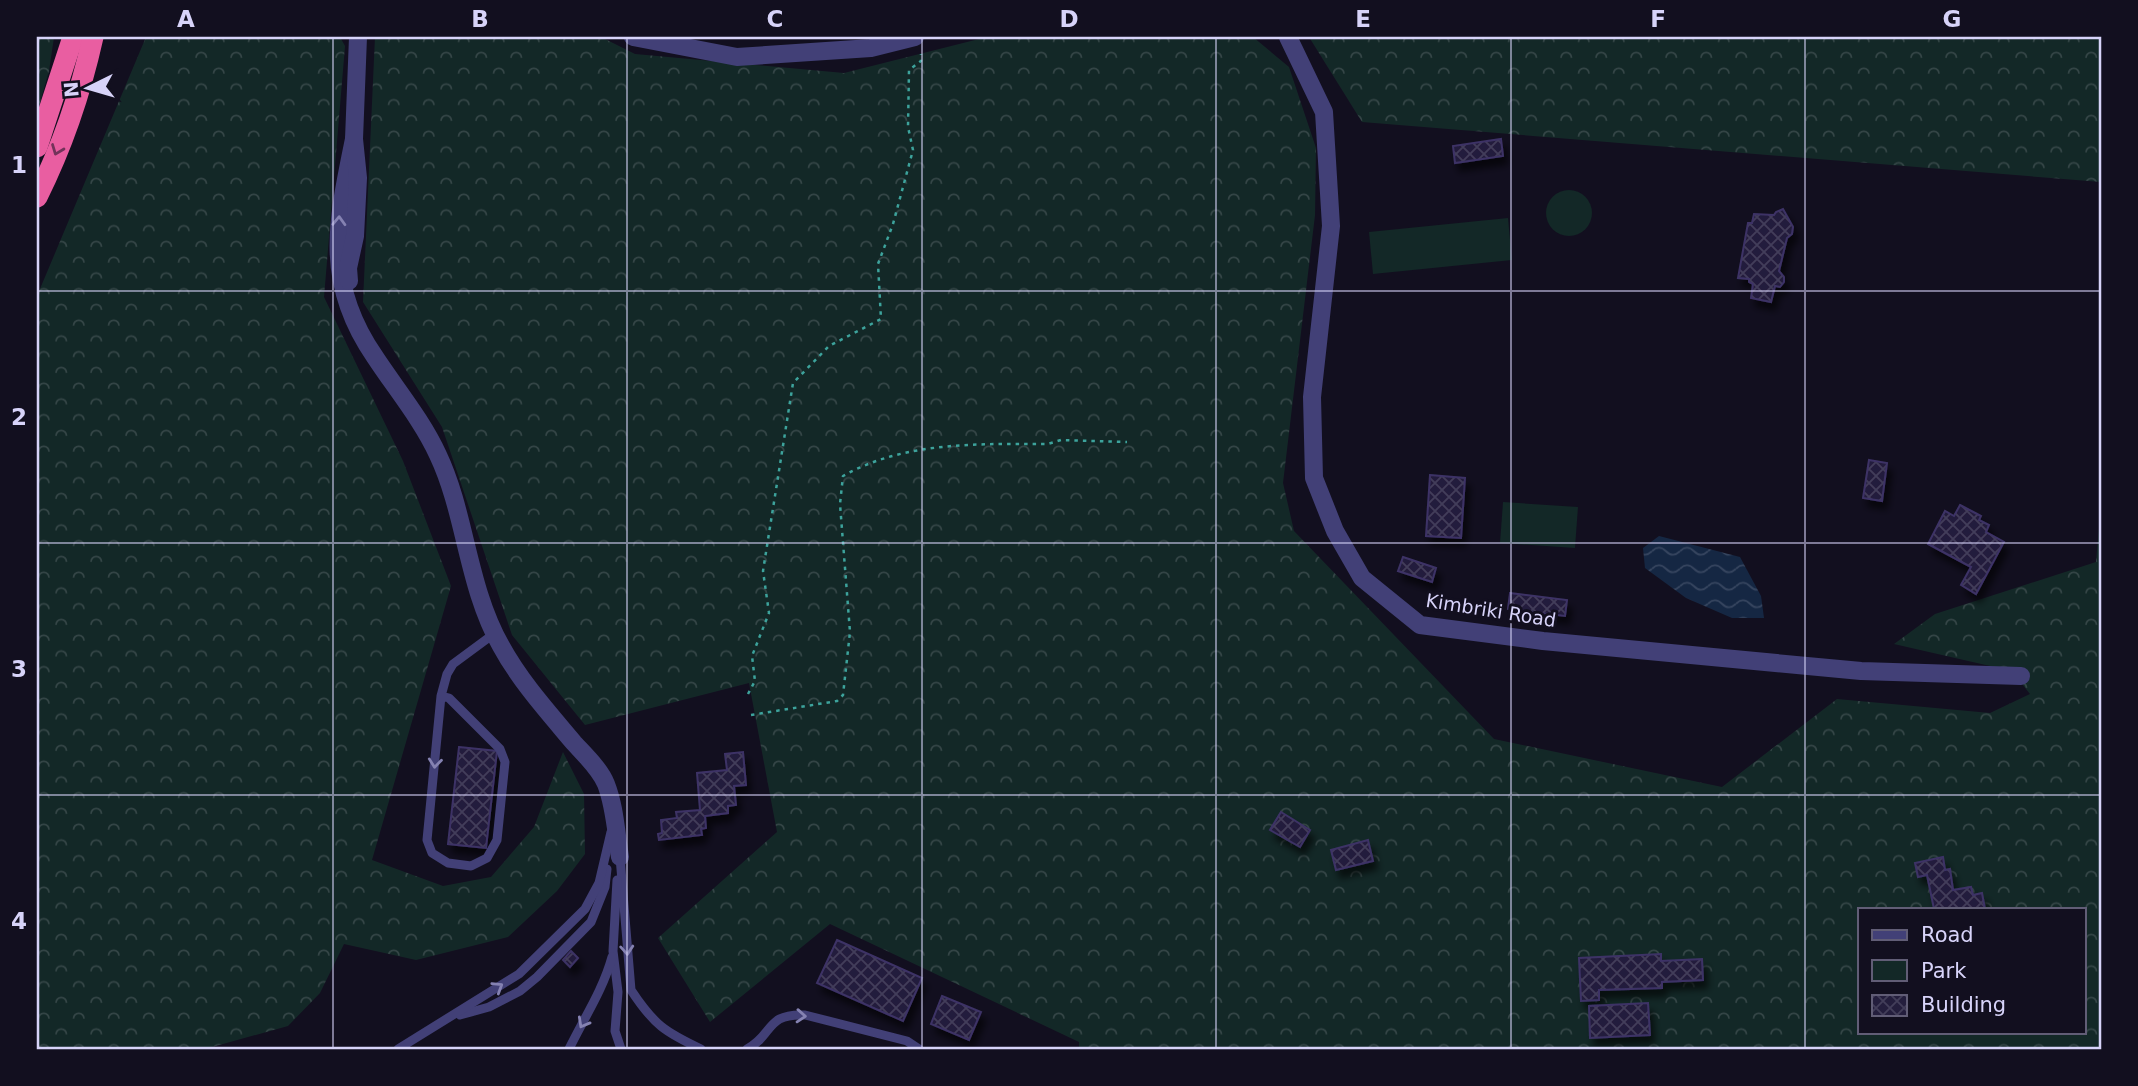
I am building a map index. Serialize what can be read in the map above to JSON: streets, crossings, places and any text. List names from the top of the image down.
{
  "streets": {
    "street": ["Kimbriki Road"]
  },
  "legend": ["Road", "Park", "Building"],
  "north": "left",
  "grid": {
    "columns": [
      "A",
      "B",
      "C",
      "D",
      "E",
      "F",
      "G"
    ],
    "rows": [
      "1",
      "2",
      "3",
      "4"
    ]
  }
}
